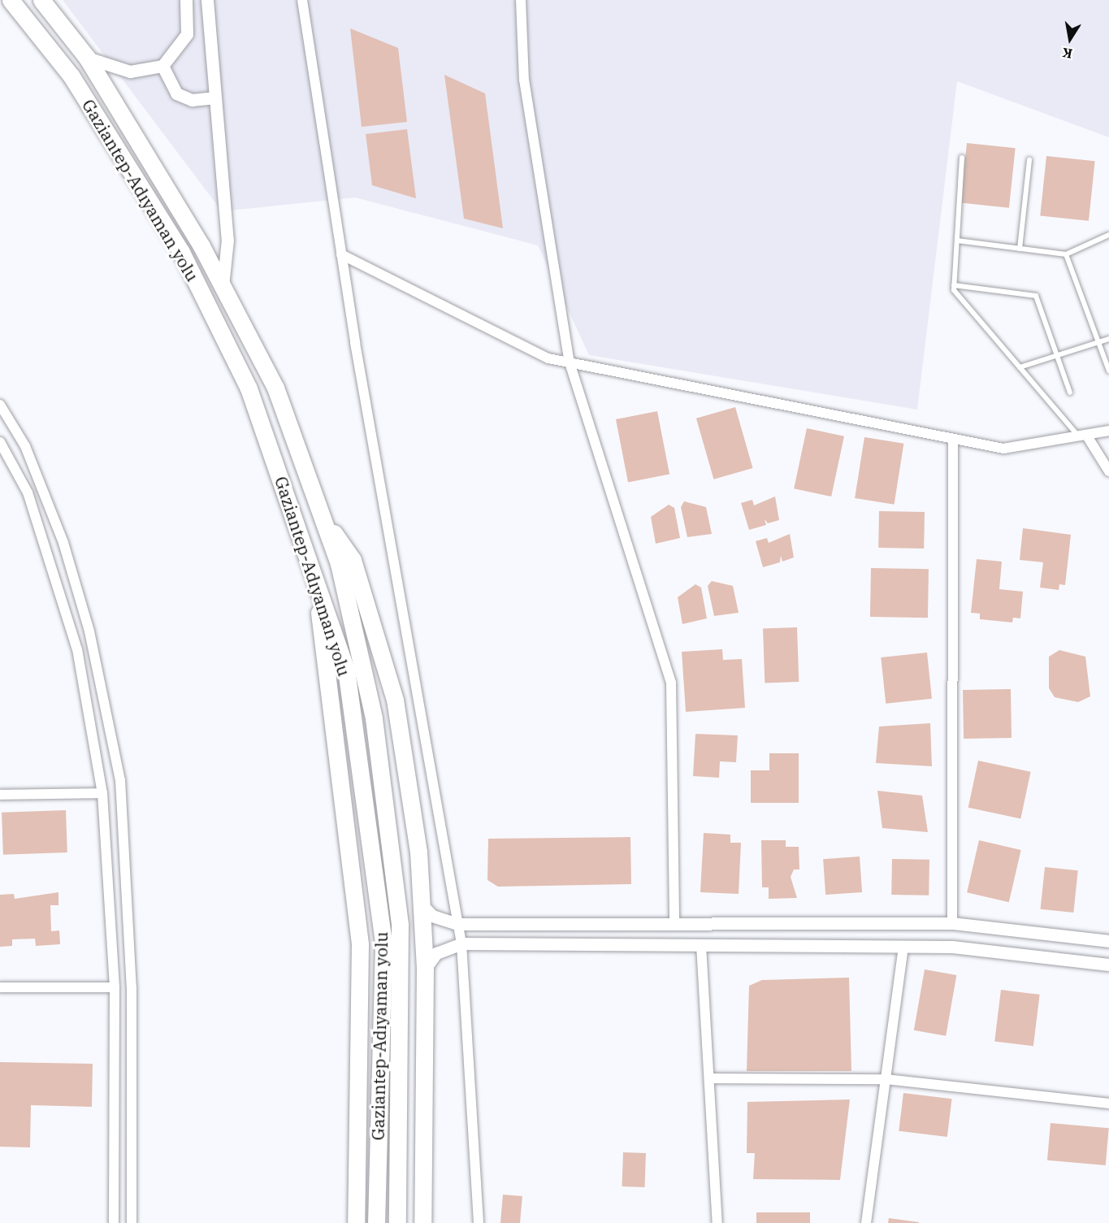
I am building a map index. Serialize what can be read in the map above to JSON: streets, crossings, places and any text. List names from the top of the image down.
{
  "streets": {
    "highway": ["Gaziantep-Adıyaman yolu"]
  },
  "north": "bottom"
}
